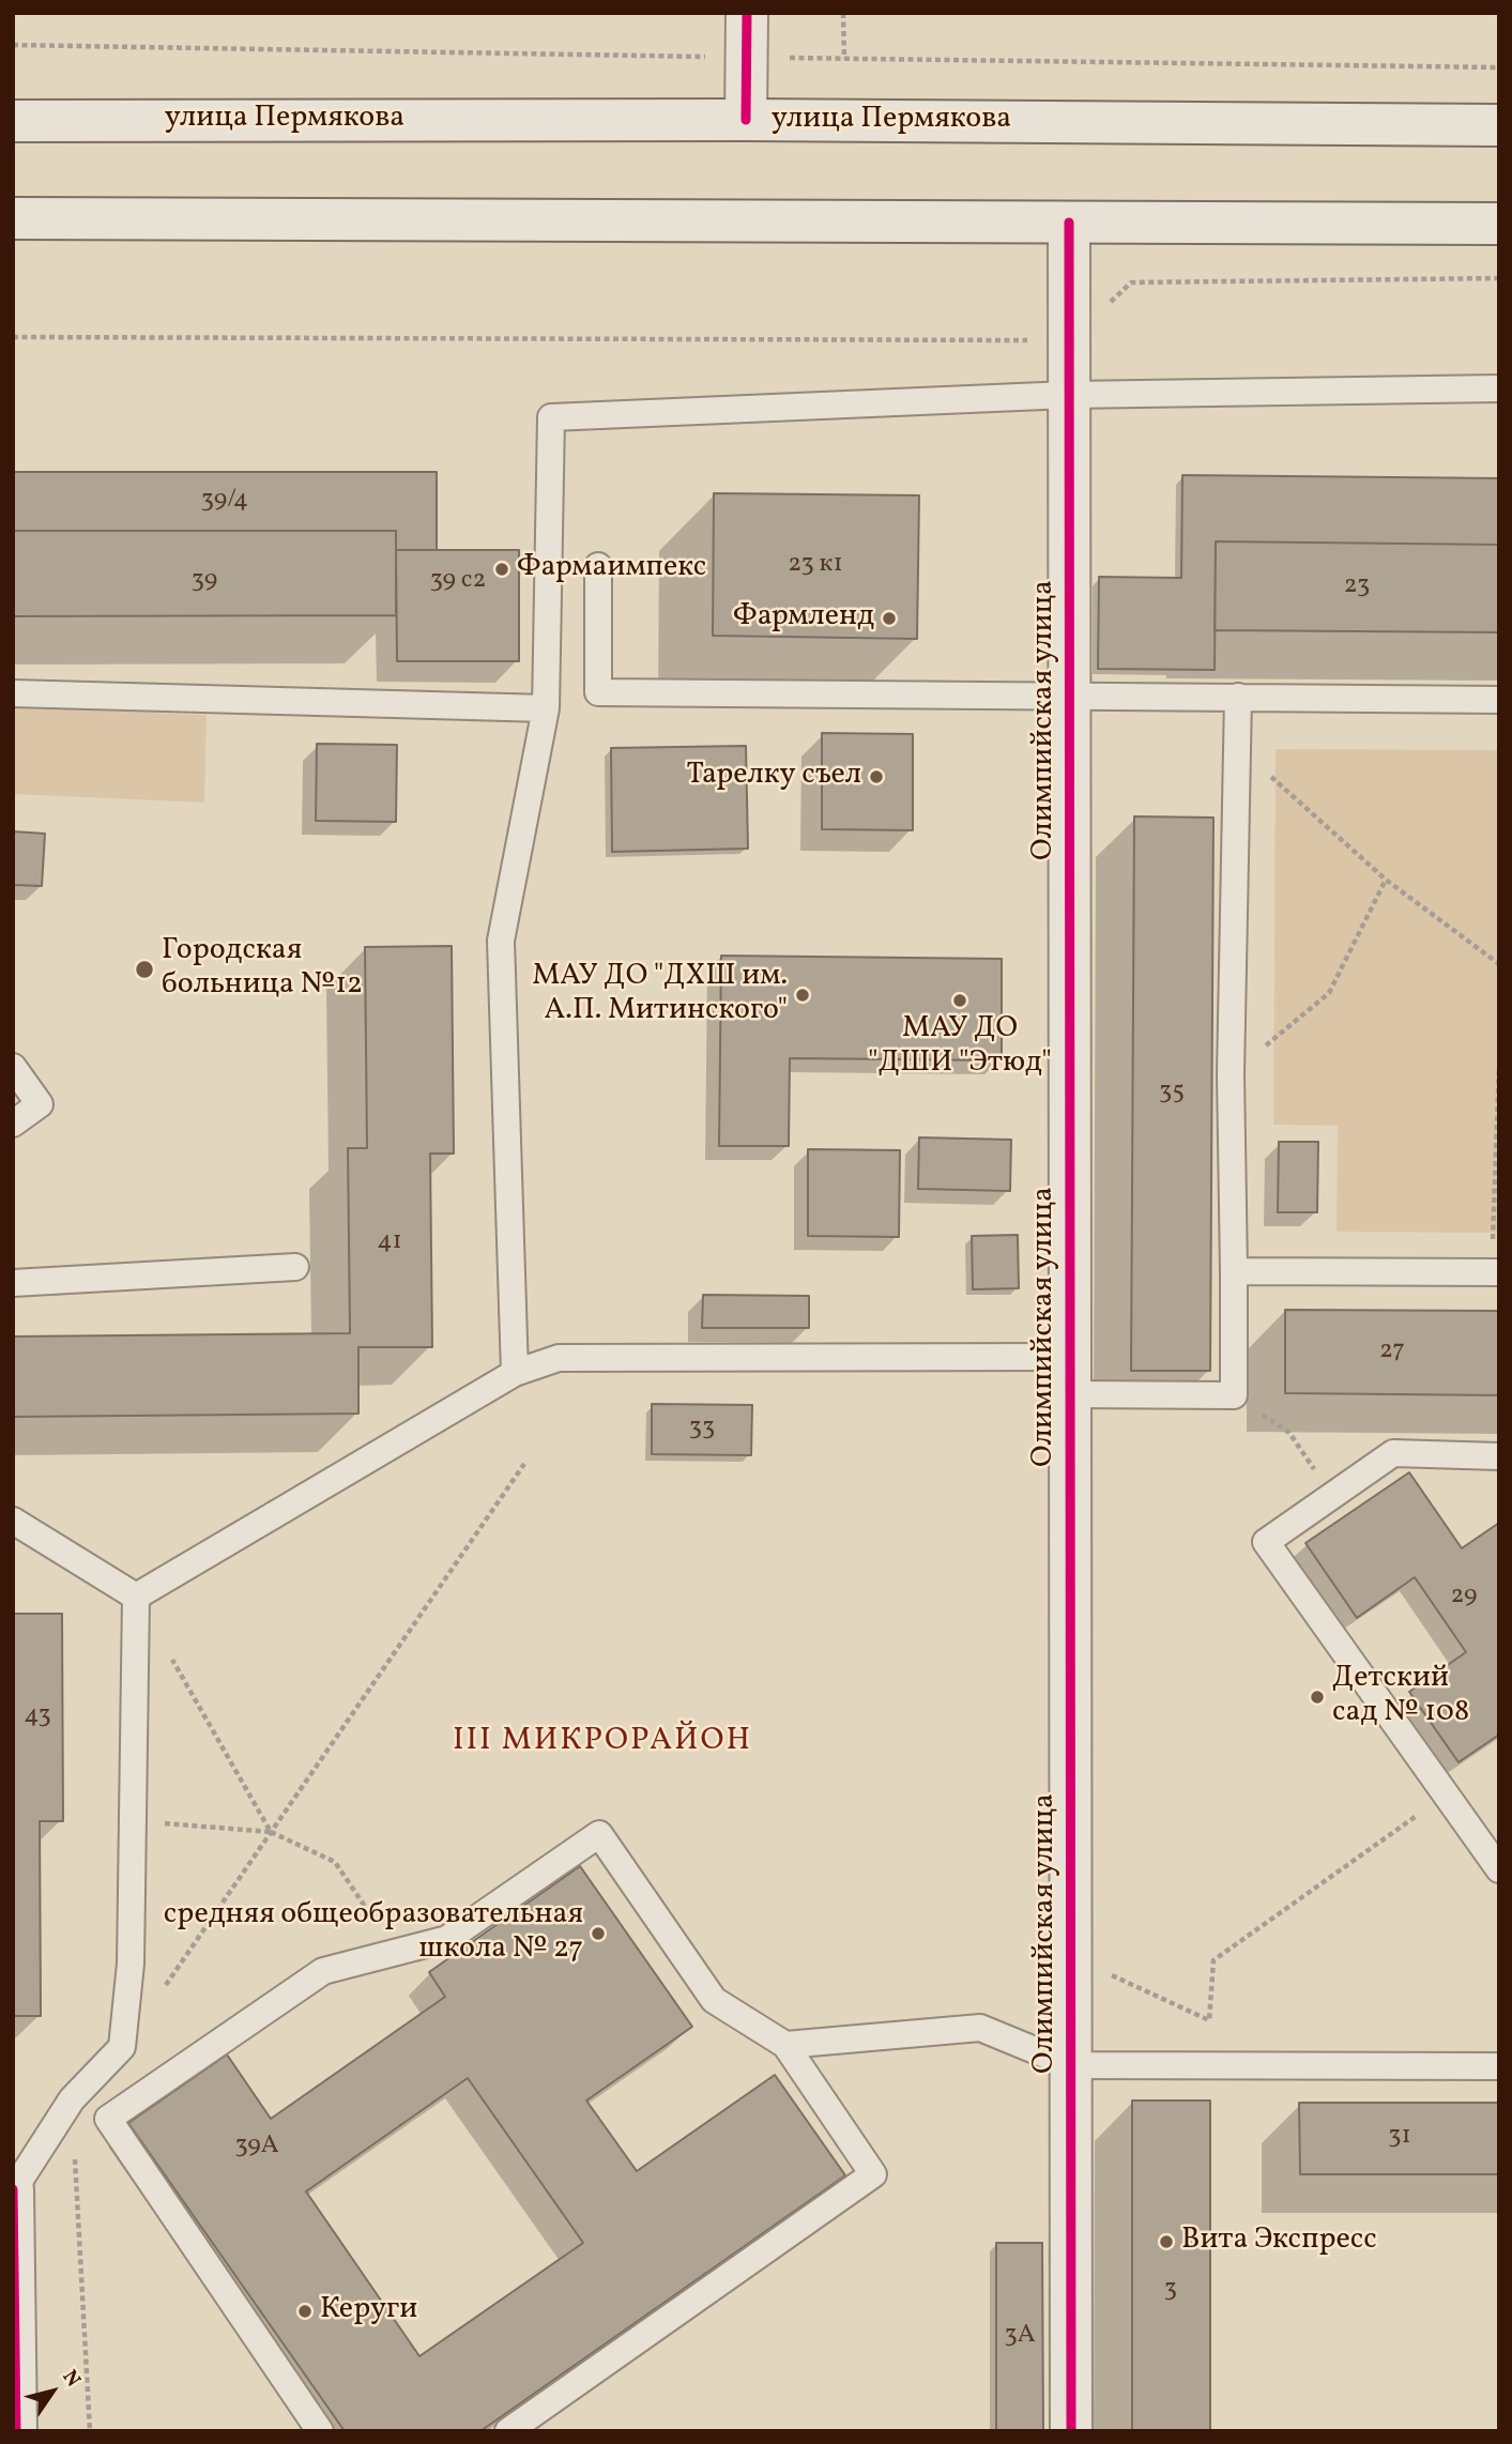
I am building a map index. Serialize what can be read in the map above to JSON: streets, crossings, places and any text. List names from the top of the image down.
{
  "streets": {
    "main road": ["улица Пермякова", "Олимпийская улица"]
  },
  "districts": ["III МИКРОРАЙОН"],
  "places": [
    "Фармаимпекс",
    "Фармленд",
    "Тарелку съел",
    "Городская больница №12",
    "МАУ ДО \"ДХШ им. А.П. Митинского\"",
    "МАУ ДО \"ДШИ \"Этюд\"",
    "Детский сад № 108",
    "средняя общеобразовательная школа № 27",
    "Вита Экспресс",
    "Керуги"
  ],
  "house_numbers": [
    "39/4",
    "23 к1",
    "39",
    "39 с2",
    "23",
    "35",
    "41",
    "27",
    "33",
    "29",
    "43",
    "31",
    "39А",
    "3",
    "3А"
  ],
  "north": "top right"
}
